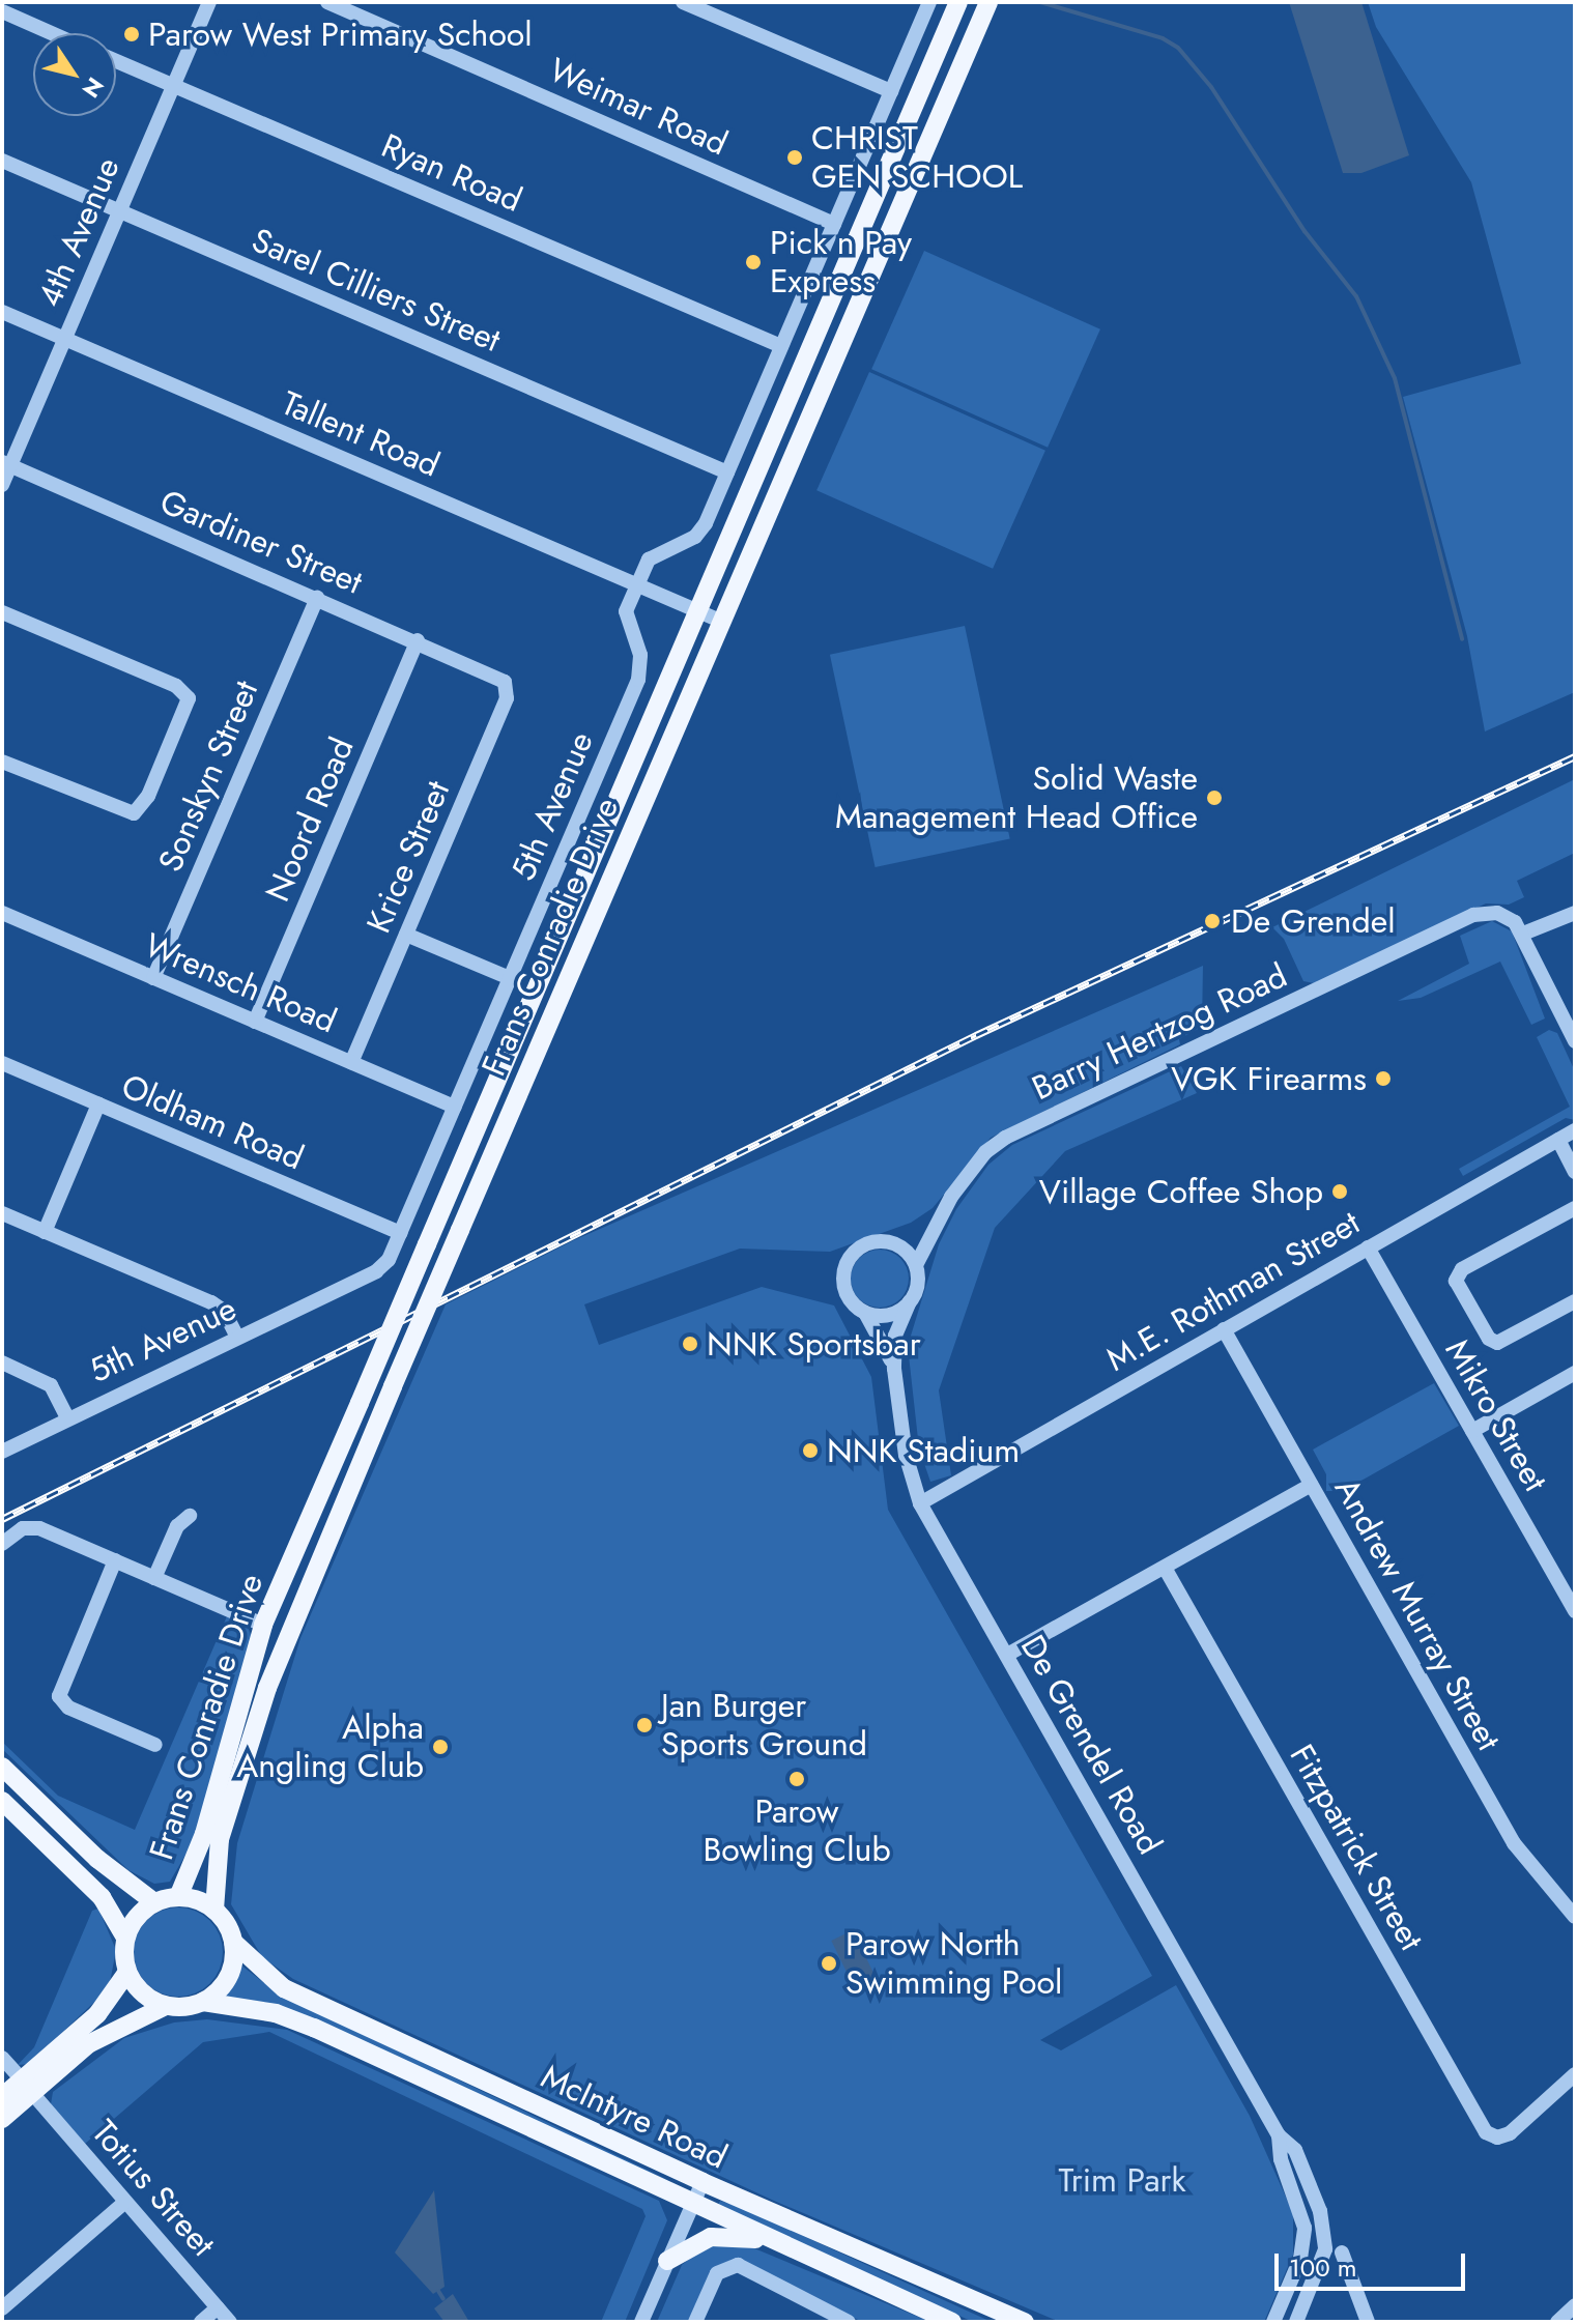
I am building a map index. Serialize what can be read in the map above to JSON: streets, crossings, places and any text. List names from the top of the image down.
{
  "streets": {
    "main road": ["Frans Conradie Drive", "McIntyre Road"],
    "street": [
      "Weimar Road",
      "Ryan Road",
      "4th Avenue",
      "Sarel Cilliers Street",
      "Tallent Road",
      "Gardiner Street",
      "Sonskyn Street",
      "5th Avenue",
      "Noord Road",
      "Krice Street",
      "Wrensch Road",
      "Barry Hertzog Road",
      "Oldham Road",
      "M.E. Rothman Street",
      "Mikro Street",
      "Andrew Murray Street",
      "De Grendel Road",
      "Fitzpatrick Street",
      "Totius Street"
    ]
  },
  "crossings": [
    ["Weimar Road", "5th Avenue"],
    ["Ryan Road", "4th Avenue"],
    ["Ryan Road", "5th Avenue"],
    ["4th Avenue", "Sarel Cilliers Street"],
    ["4th Avenue", "Tallent Road"],
    ["4th Avenue", "Gardiner Street"],
    ["Sarel Cilliers Street", "5th Avenue"],
    ["Tallent Road", "5th Avenue"],
    ["Tallent Road", "Frans Conradie Drive"],
    ["Gardiner Street", "Sonskyn Street"],
    ["Gardiner Street", "Noord Road"],
    ["Gardiner Street", "Krice Street"],
    ["Sonskyn Street", "Wrensch Road"],
    ["5th Avenue", "Wrensch Road"],
    ["5th Avenue", "Oldham Road"],
    ["Noord Road", "Wrensch Road"],
    ["Krice Street", "Wrensch Road"],
    ["Frans Conradie Drive", "McIntyre Road"],
    ["Barry Hertzog Road", "De Grendel Road"],
    ["M.E. Rothman Street", "Mikro Street"],
    ["M.E. Rothman Street", "Andrew Murray Street"],
    ["M.E. Rothman Street", "De Grendel Road"]
  ],
  "parks": ["Trim Park"],
  "places": [
    "Parow West Primary School",
    "CHRIST GEN SCHOOL",
    "Pick n Pay Express",
    "Solid Waste Management Head Office",
    "De Grendel",
    "VGK Firearms",
    "Village Coffee Shop",
    "NNK Sportsbar",
    "NNK Stadium",
    "Jan Burger Sports Ground",
    "Alpha Angling Club",
    "Parow Bowling Club",
    "Parow North Swimming Pool"
  ],
  "scale_bar": "100 m",
  "north": "bottom right"
}
